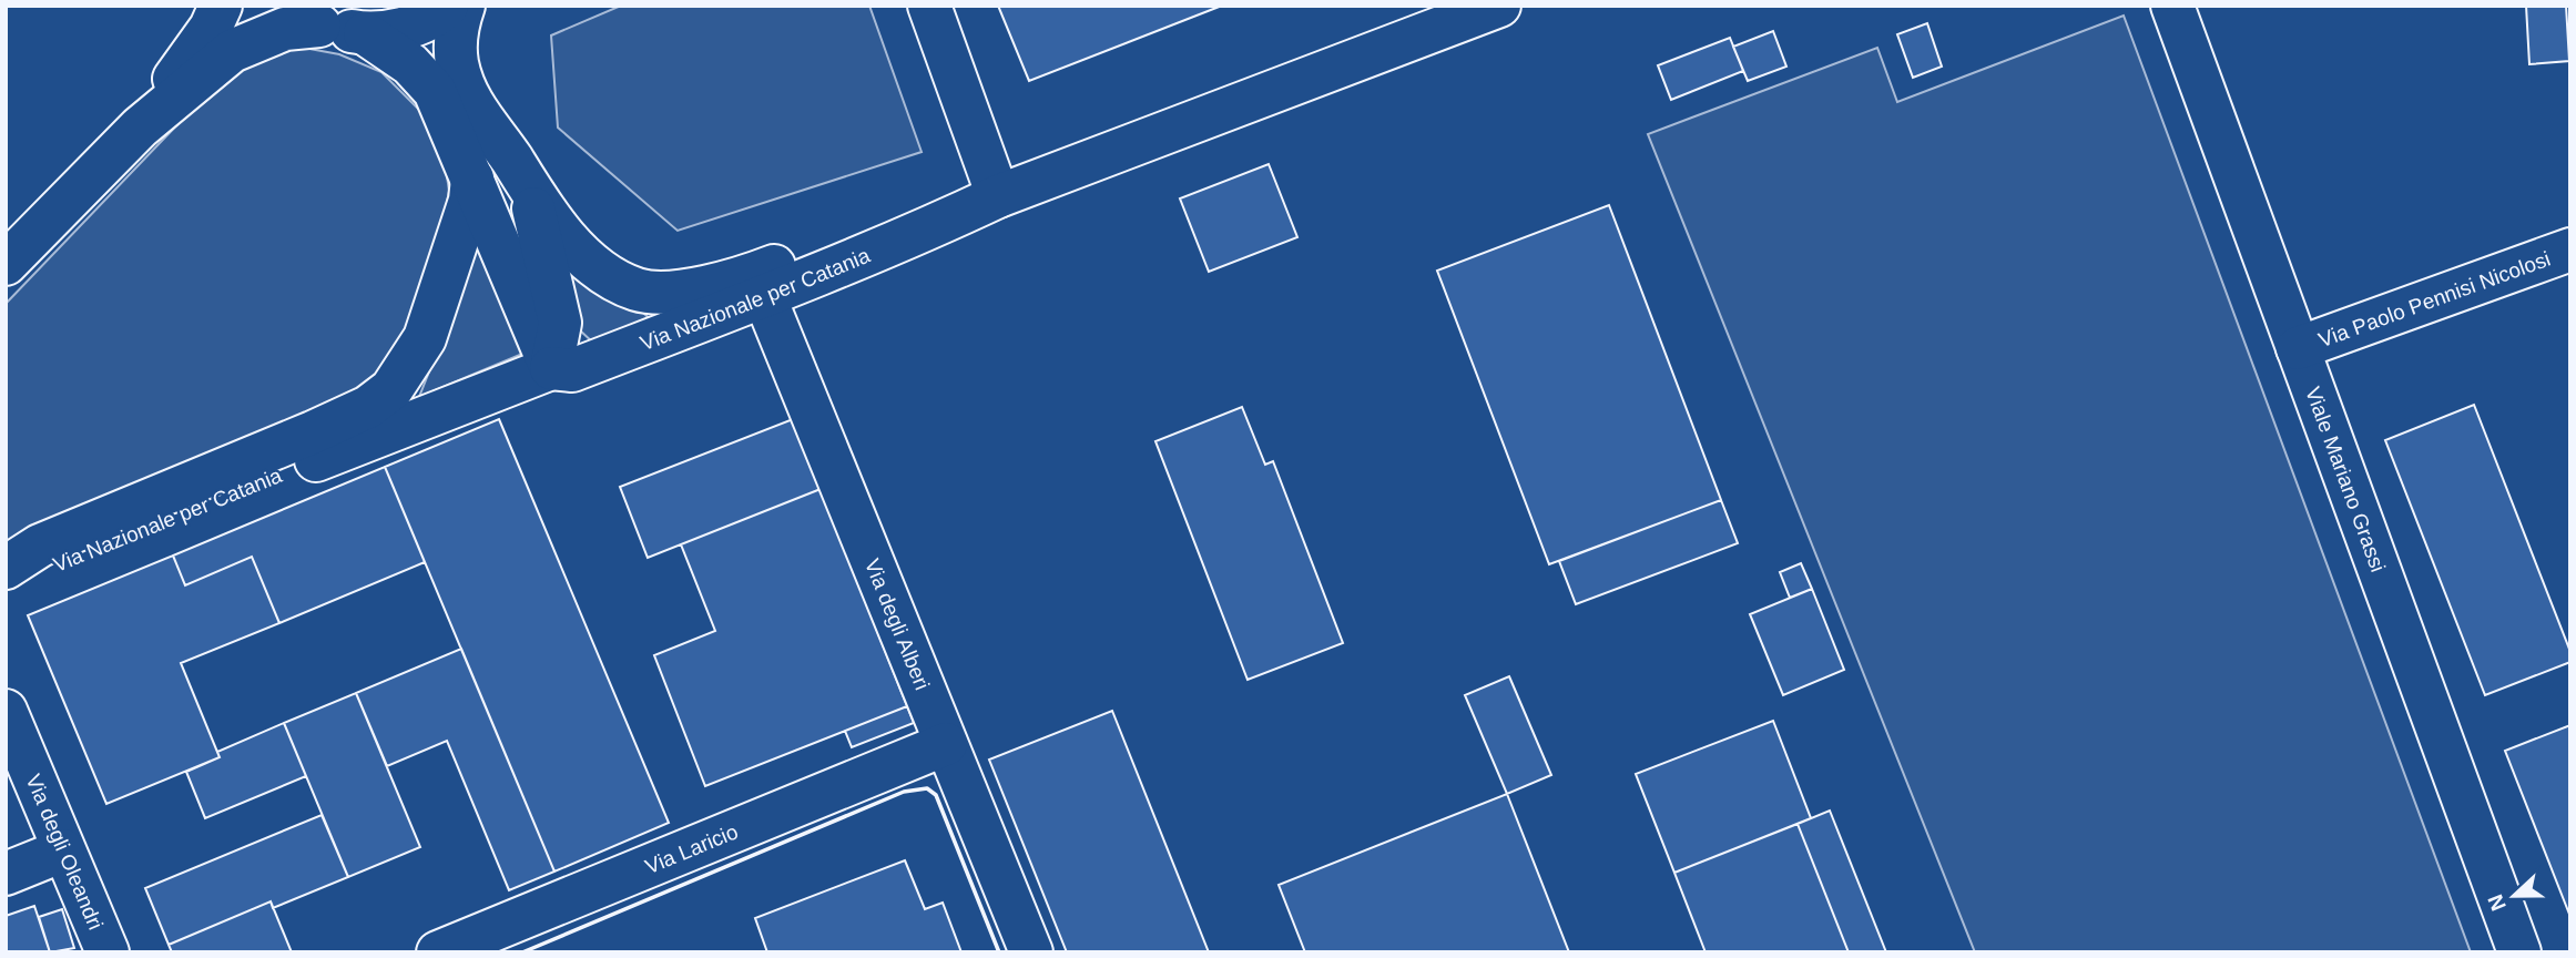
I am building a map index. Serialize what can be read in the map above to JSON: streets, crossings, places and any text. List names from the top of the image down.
{
  "streets": {
    "street": [
      "Via Nazionale per Catania",
      "Via Paolo Pennisi Nicolosi",
      "Viale Mariano Grassi",
      "Via degli Alberi",
      "Via Laricio",
      "Via degli Oleandri"
    ]
  },
  "crossings": [
    ["Via Nazionale per Catania", "Via degli Alberi"],
    ["Via Paolo Pennisi Nicolosi", "Viale Mariano Grassi"],
    ["Via degli Alberi", "Via Laricio"]
  ],
  "north": "left"
}
